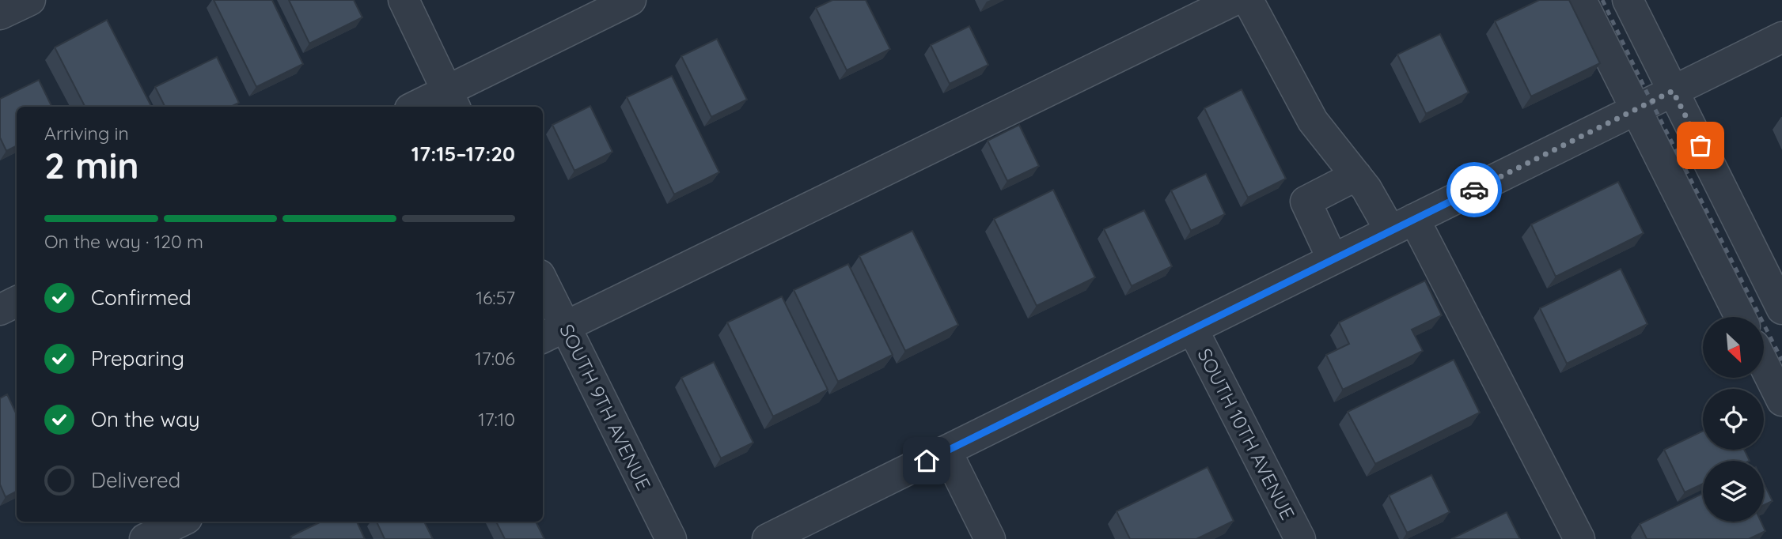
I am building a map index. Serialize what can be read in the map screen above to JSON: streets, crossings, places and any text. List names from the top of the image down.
{
  "streets": {
    "street": ["SOUTH 9TH AVENUE", "SOUTH 10TH AVENUE"]
  },
  "north": "bottom right",
  "page": {
    "heading": ["2 min", "Arriving in", "17:15–17:20"],
    "bar": "On the way · 120 m",
    "list": [
      ["Confirmed", "16:57"],
      ["Preparing", "17:06"],
      ["On the way", "17:10"],
      "Delivered"
    ]
  }
}
